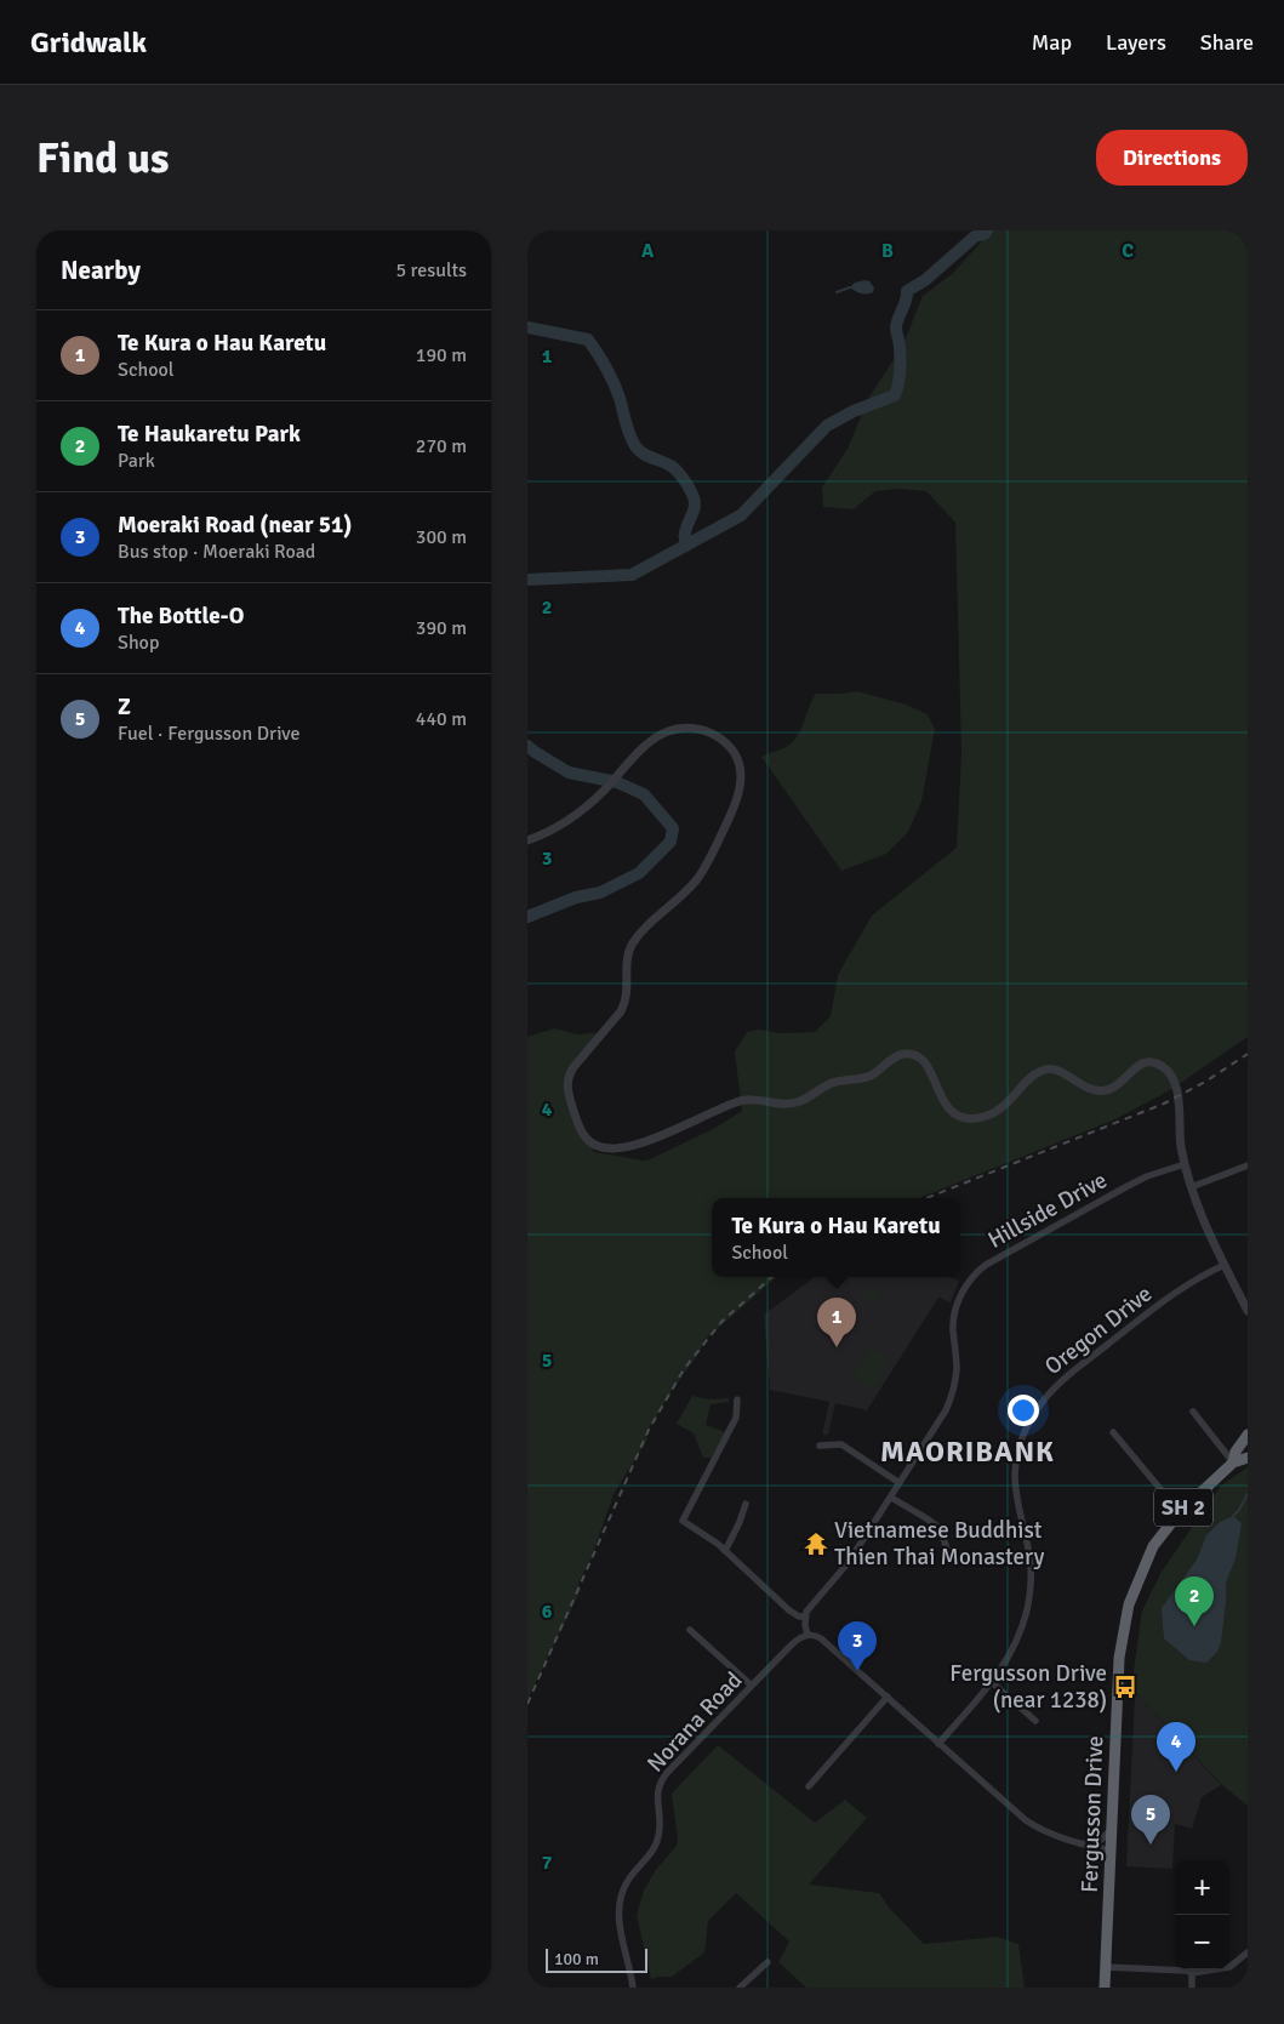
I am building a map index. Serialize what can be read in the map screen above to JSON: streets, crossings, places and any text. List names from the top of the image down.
{
  "streets": {
    "highway": ["SH 2", "Fergusson Drive"],
    "street": ["Hillside Drive", "Oregon Drive", "Norana Road"]
  },
  "districts": ["MAORIBANK"],
  "places": {
    "temple": ["Vietnamese Buddhist Thien Thai Monastery"],
    "bus stop": ["Fergusson Drive (near 1238)"]
  },
  "scale_bar": "100 m",
  "page": {
    "header": "Gridwalk",
    "nav": ["Map", "Layers", "Share"],
    "buttons": "Directions",
    "title": "Find us",
    "heading": ["Nearby", "5 results"],
    "list": [
      {
        "mark": "1",
        "name": "Te Kura o Hau Karetu",
        "note": "School",
        "value": "190 m"
      },
      {
        "mark": "2",
        "name": "Te Haukaretu Park",
        "note": "Park",
        "value": "270 m"
      },
      {
        "mark": "3",
        "name": "Moeraki Road (near 51)",
        "note": "Bus stop · Moeraki Road",
        "value": "300 m"
      },
      {
        "mark": "4",
        "name": "The Bottle-O",
        "note": "Shop",
        "value": "390 m"
      },
      {
        "mark": "5",
        "name": "Z",
        "note": "Fuel · Fergusson Drive",
        "value": "440 m"
      }
    ],
    "popup": ["Te Kura o Hau Karetu", "School"],
    "pins": [
      "1",
      "2",
      "3",
      "4",
      "5"
    ],
    "map_buttons": ["+", "−"],
    "scale": "100 m"
  },
  "grid": {
    "columns": ["A", "B", "C"],
    "rows": [
      "1",
      "2",
      "3",
      "4",
      "5",
      "6",
      "7"
    ]
  }
}
